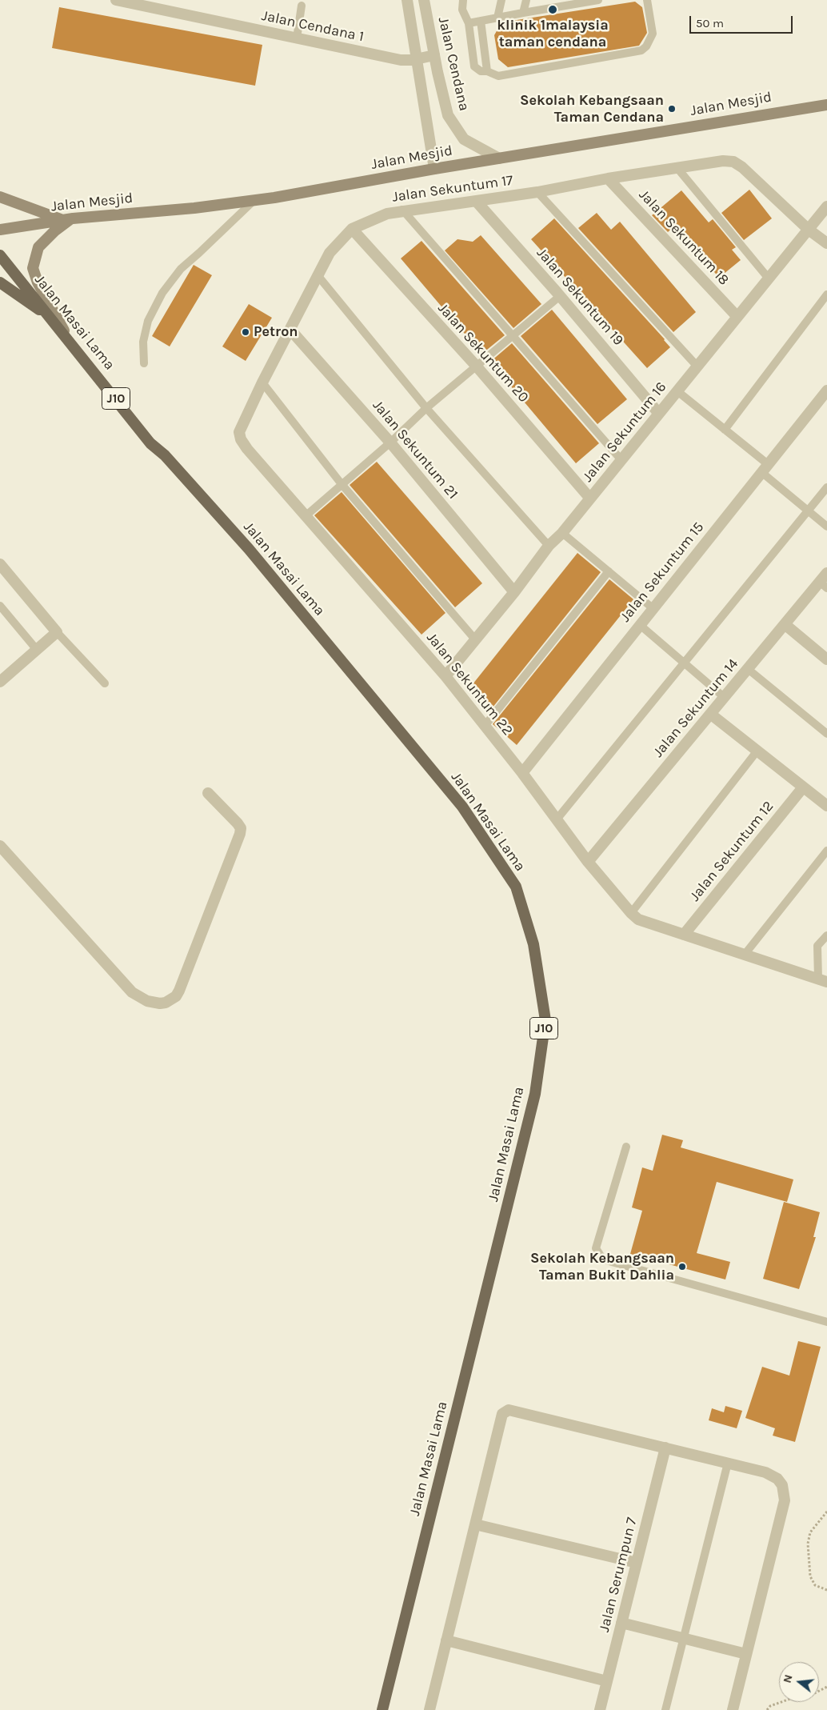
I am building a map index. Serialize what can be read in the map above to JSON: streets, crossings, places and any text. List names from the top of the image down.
{
  "streets": {
    "main road": ["Jalan Mesjid", "Jalan Masai Lama", "J10"],
    "street": [
      "Jalan Cendana 1",
      "Jalan Cendana",
      "Jalan Sekuntum 17",
      "Jalan Sekuntum 18",
      "Jalan Sekuntum 19",
      "Jalan Sekuntum 20",
      "Jalan Sekuntum 16",
      "Jalan Sekuntum 21",
      "Jalan Sekuntum 15",
      "Jalan Sekuntum 22",
      "Jalan Sekuntum 14",
      "Jalan Sekuntum 12",
      "Jalan Serumpun 7"
    ]
  },
  "crossings": [
    ["Jalan Cendana 1", "Jalan Cendana"],
    ["Jalan Cendana", "Jalan Mesjid"],
    ["Jalan Sekuntum 17", "Jalan Sekuntum 18"],
    ["Jalan Sekuntum 17", "Jalan Sekuntum 19"],
    ["Jalan Sekuntum 17", "Jalan Sekuntum 20"],
    ["Jalan Sekuntum 17", "Jalan Sekuntum 16"],
    ["Jalan Sekuntum 17", "Jalan Sekuntum 21"],
    ["Jalan Sekuntum 17", "Jalan Sekuntum 22"],
    ["Jalan Sekuntum 18", "Jalan Sekuntum 16"],
    ["Jalan Sekuntum 19", "Jalan Sekuntum 16"],
    ["Jalan Sekuntum 20", "Jalan Sekuntum 16"],
    ["Jalan Sekuntum 16", "Jalan Sekuntum 21"],
    ["Jalan Sekuntum 16", "Jalan Sekuntum 22"],
    ["Jalan Sekuntum 15", "Jalan Sekuntum 22"],
    ["Jalan Sekuntum 22", "Jalan Sekuntum 14"],
    ["Jalan Sekuntum 22", "Jalan Sekuntum 12"]
  ],
  "places": [
    "klinik 1malaysia taman cendana",
    "Sekolah Kebangsaan Taman Cendana",
    "Petron",
    "Sekolah Kebangsaan Taman Bukit Dahlia"
  ],
  "scale_bar": "50 m",
  "north": "left"
}
